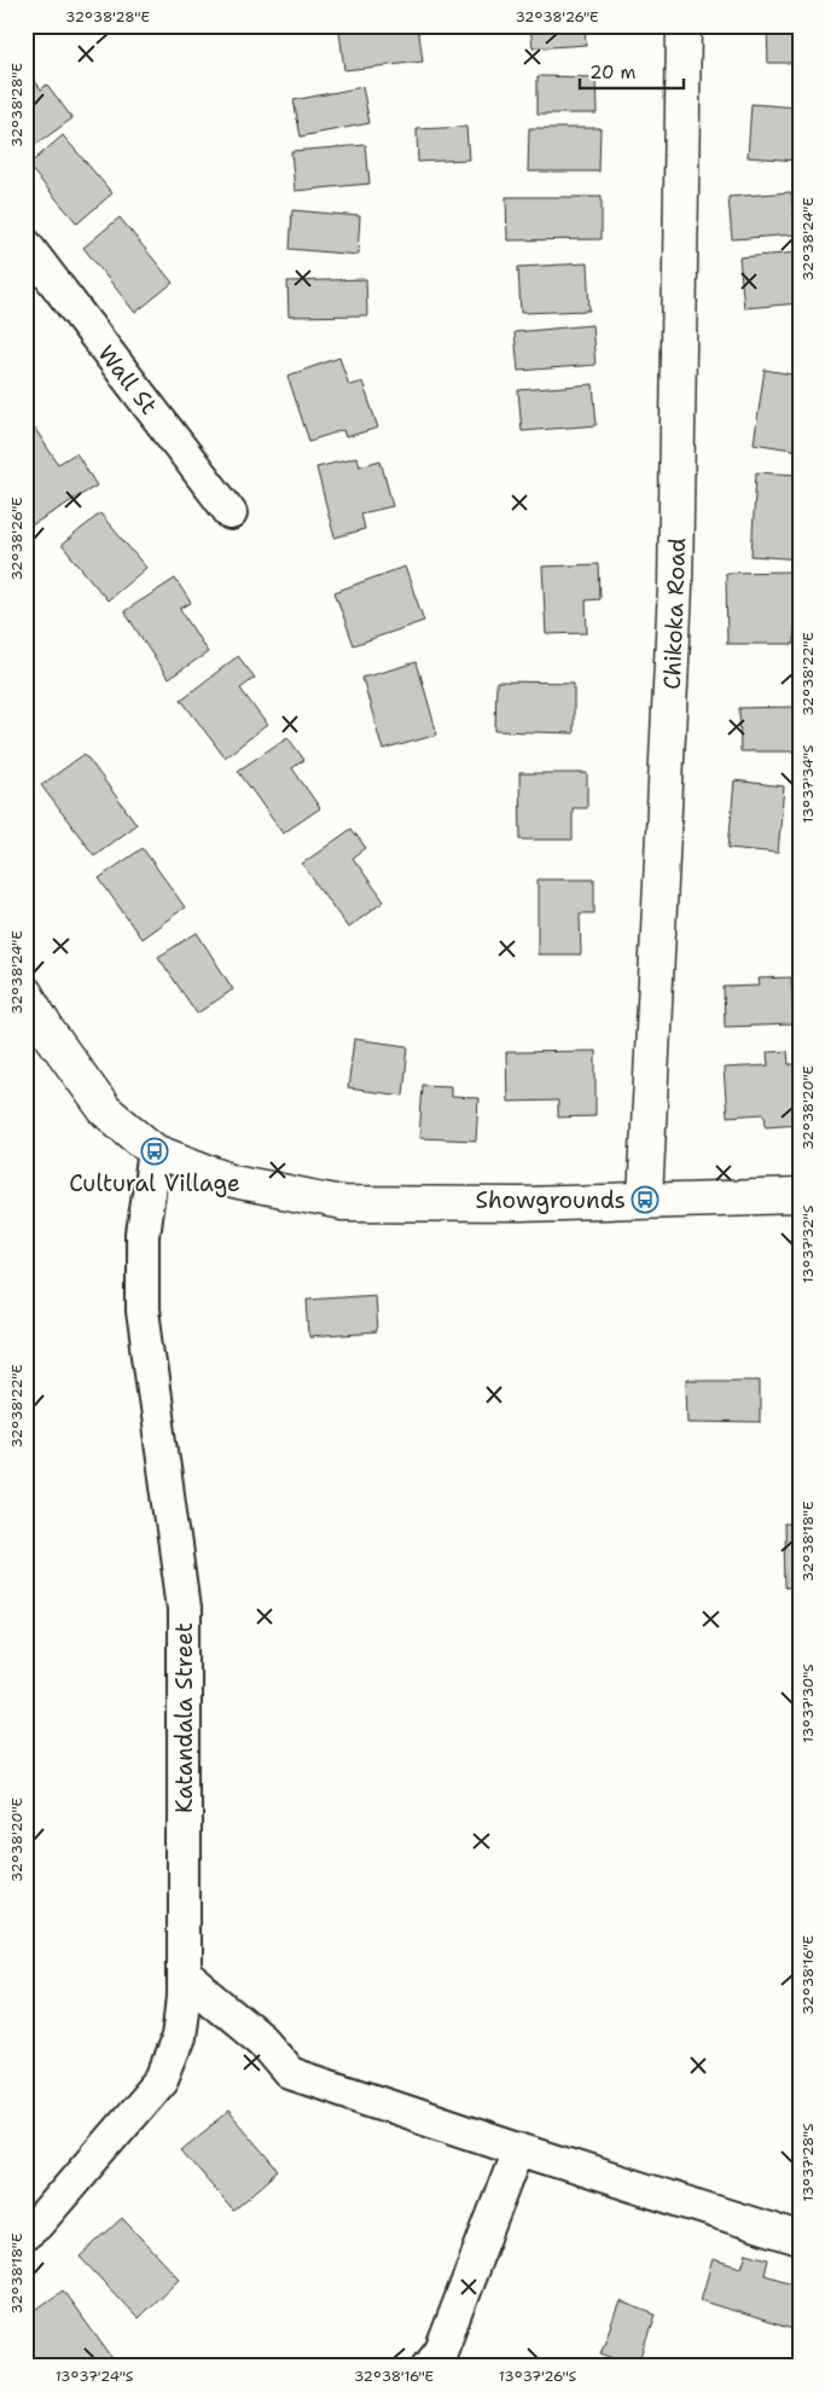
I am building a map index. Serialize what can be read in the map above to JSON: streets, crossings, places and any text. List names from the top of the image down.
{
  "streets": {
    "street": ["Wall St", "Chikoka Road", "Katandala Street"]
  },
  "places": {
    "bus stop": ["Cultural Village", "Showgrounds"]
  },
  "scale_bar": "20 m",
  "coordinates": [
    "32°38'28\"E",
    "32°38'26\"E",
    "32°38'24\"E",
    "32°38'22\"E",
    "13°37'34\"S",
    "32°38'20\"E",
    "13°37'32\"S",
    "32°38'18\"E",
    "13°37'30\"S",
    "32°38'16\"E",
    "13°37'28\"S",
    "13°37'24\"S",
    "13°37'26\"S"
  ]
}
